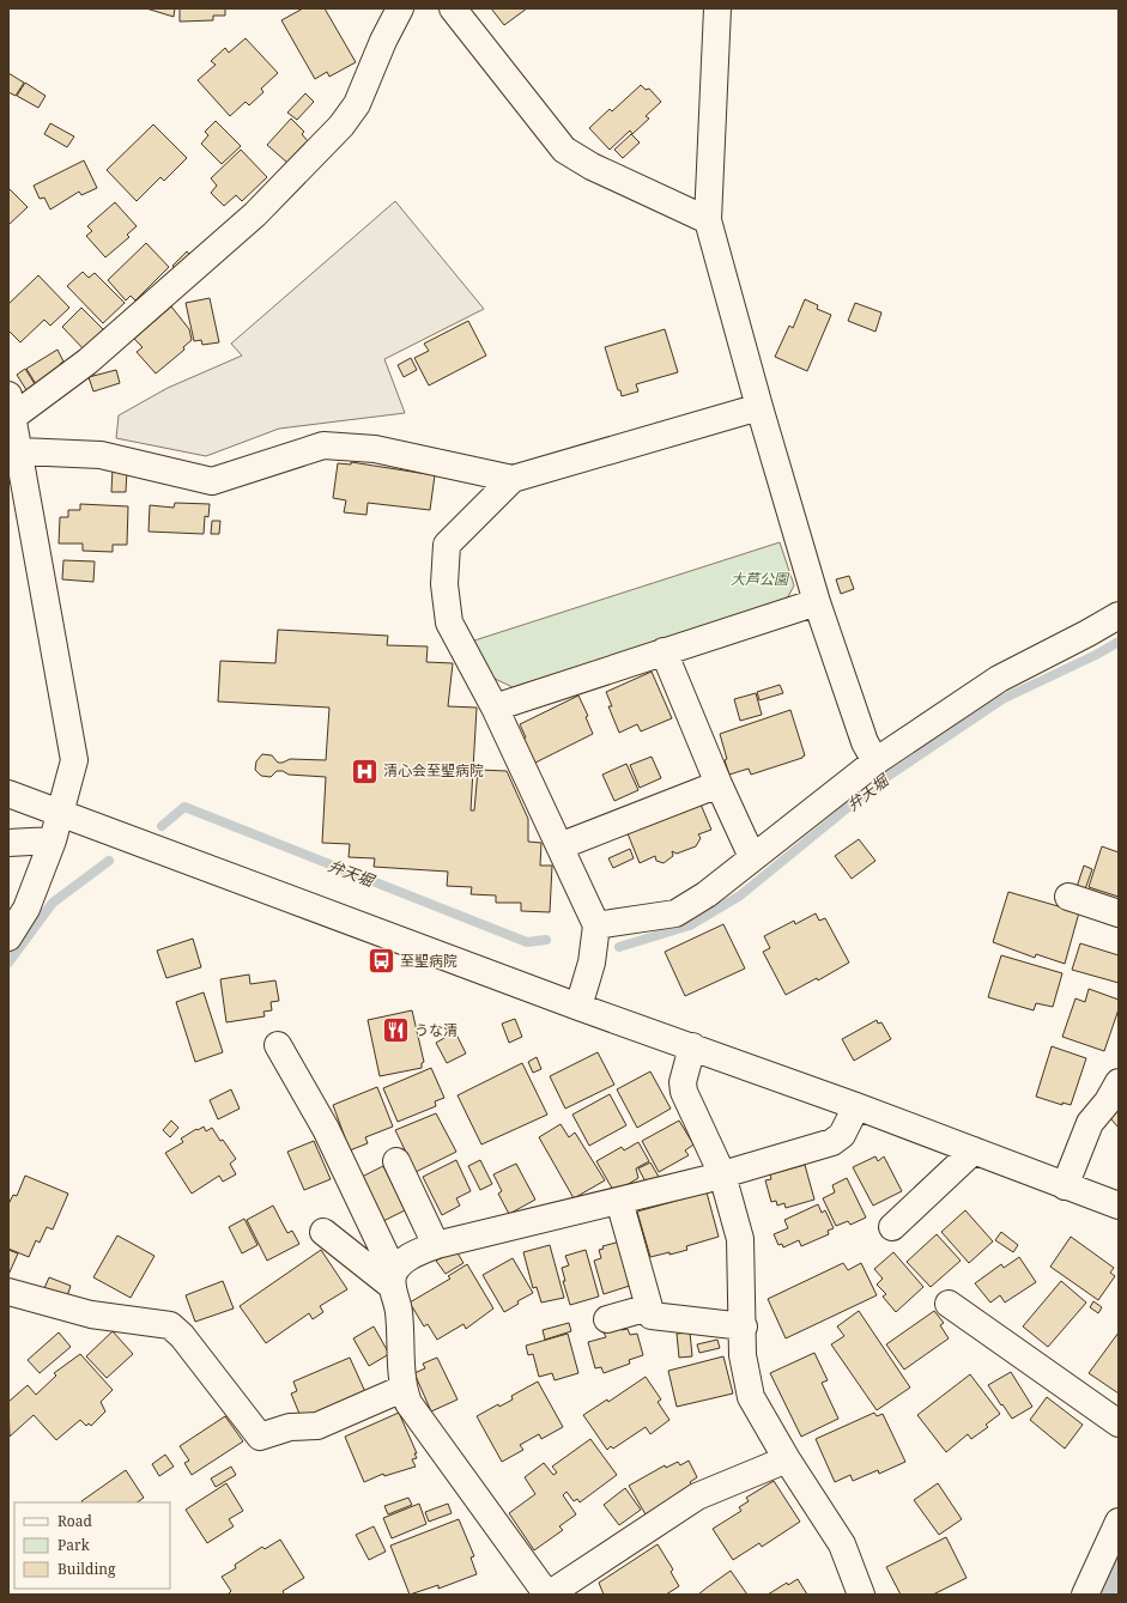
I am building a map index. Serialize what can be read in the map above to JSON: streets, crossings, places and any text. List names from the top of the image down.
{
  "water": ["弁天堀"],
  "parks": ["大芦公園"],
  "places": {
    "hospital": ["清心会至聖病院"],
    "bus stop": ["至聖病院"],
    "restaurant": ["うな清"]
  },
  "legend": ["Road", "Park", "Building"]
}
